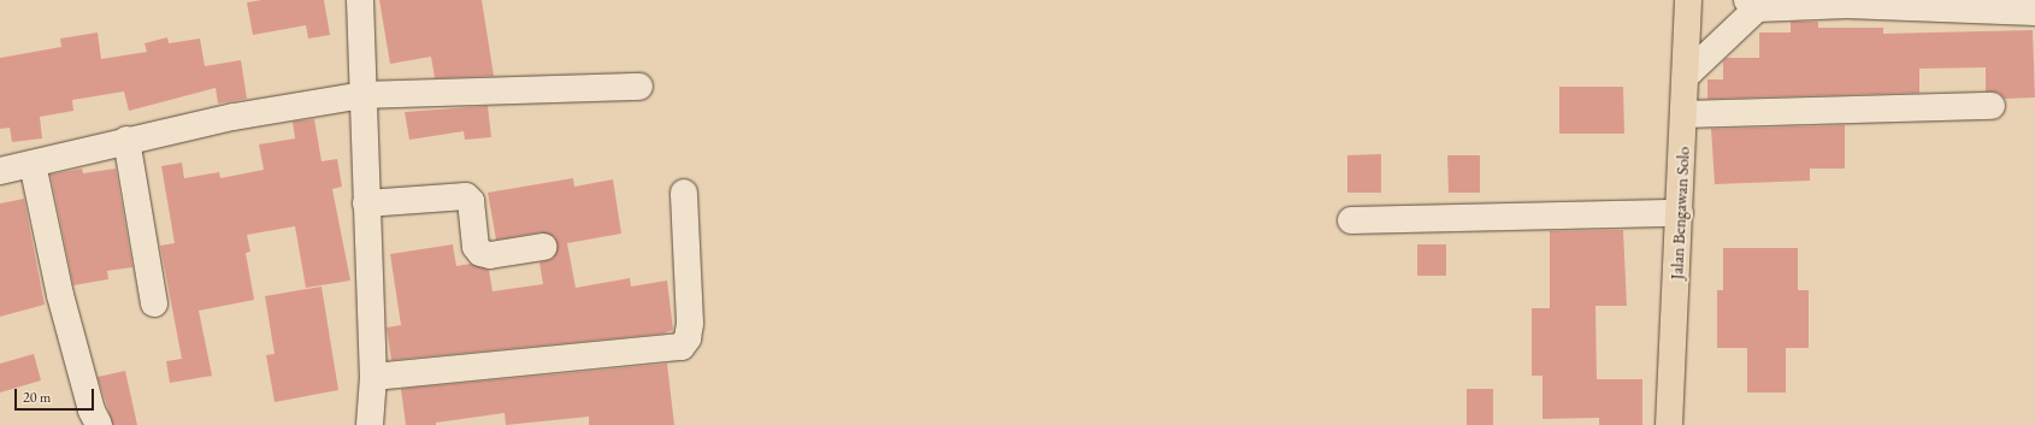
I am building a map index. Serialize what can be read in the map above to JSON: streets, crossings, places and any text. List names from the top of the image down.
{
  "streets": {
    "main road": ["Jalan Bengawan Solo"]
  },
  "scale_bar": "20 m"
}
